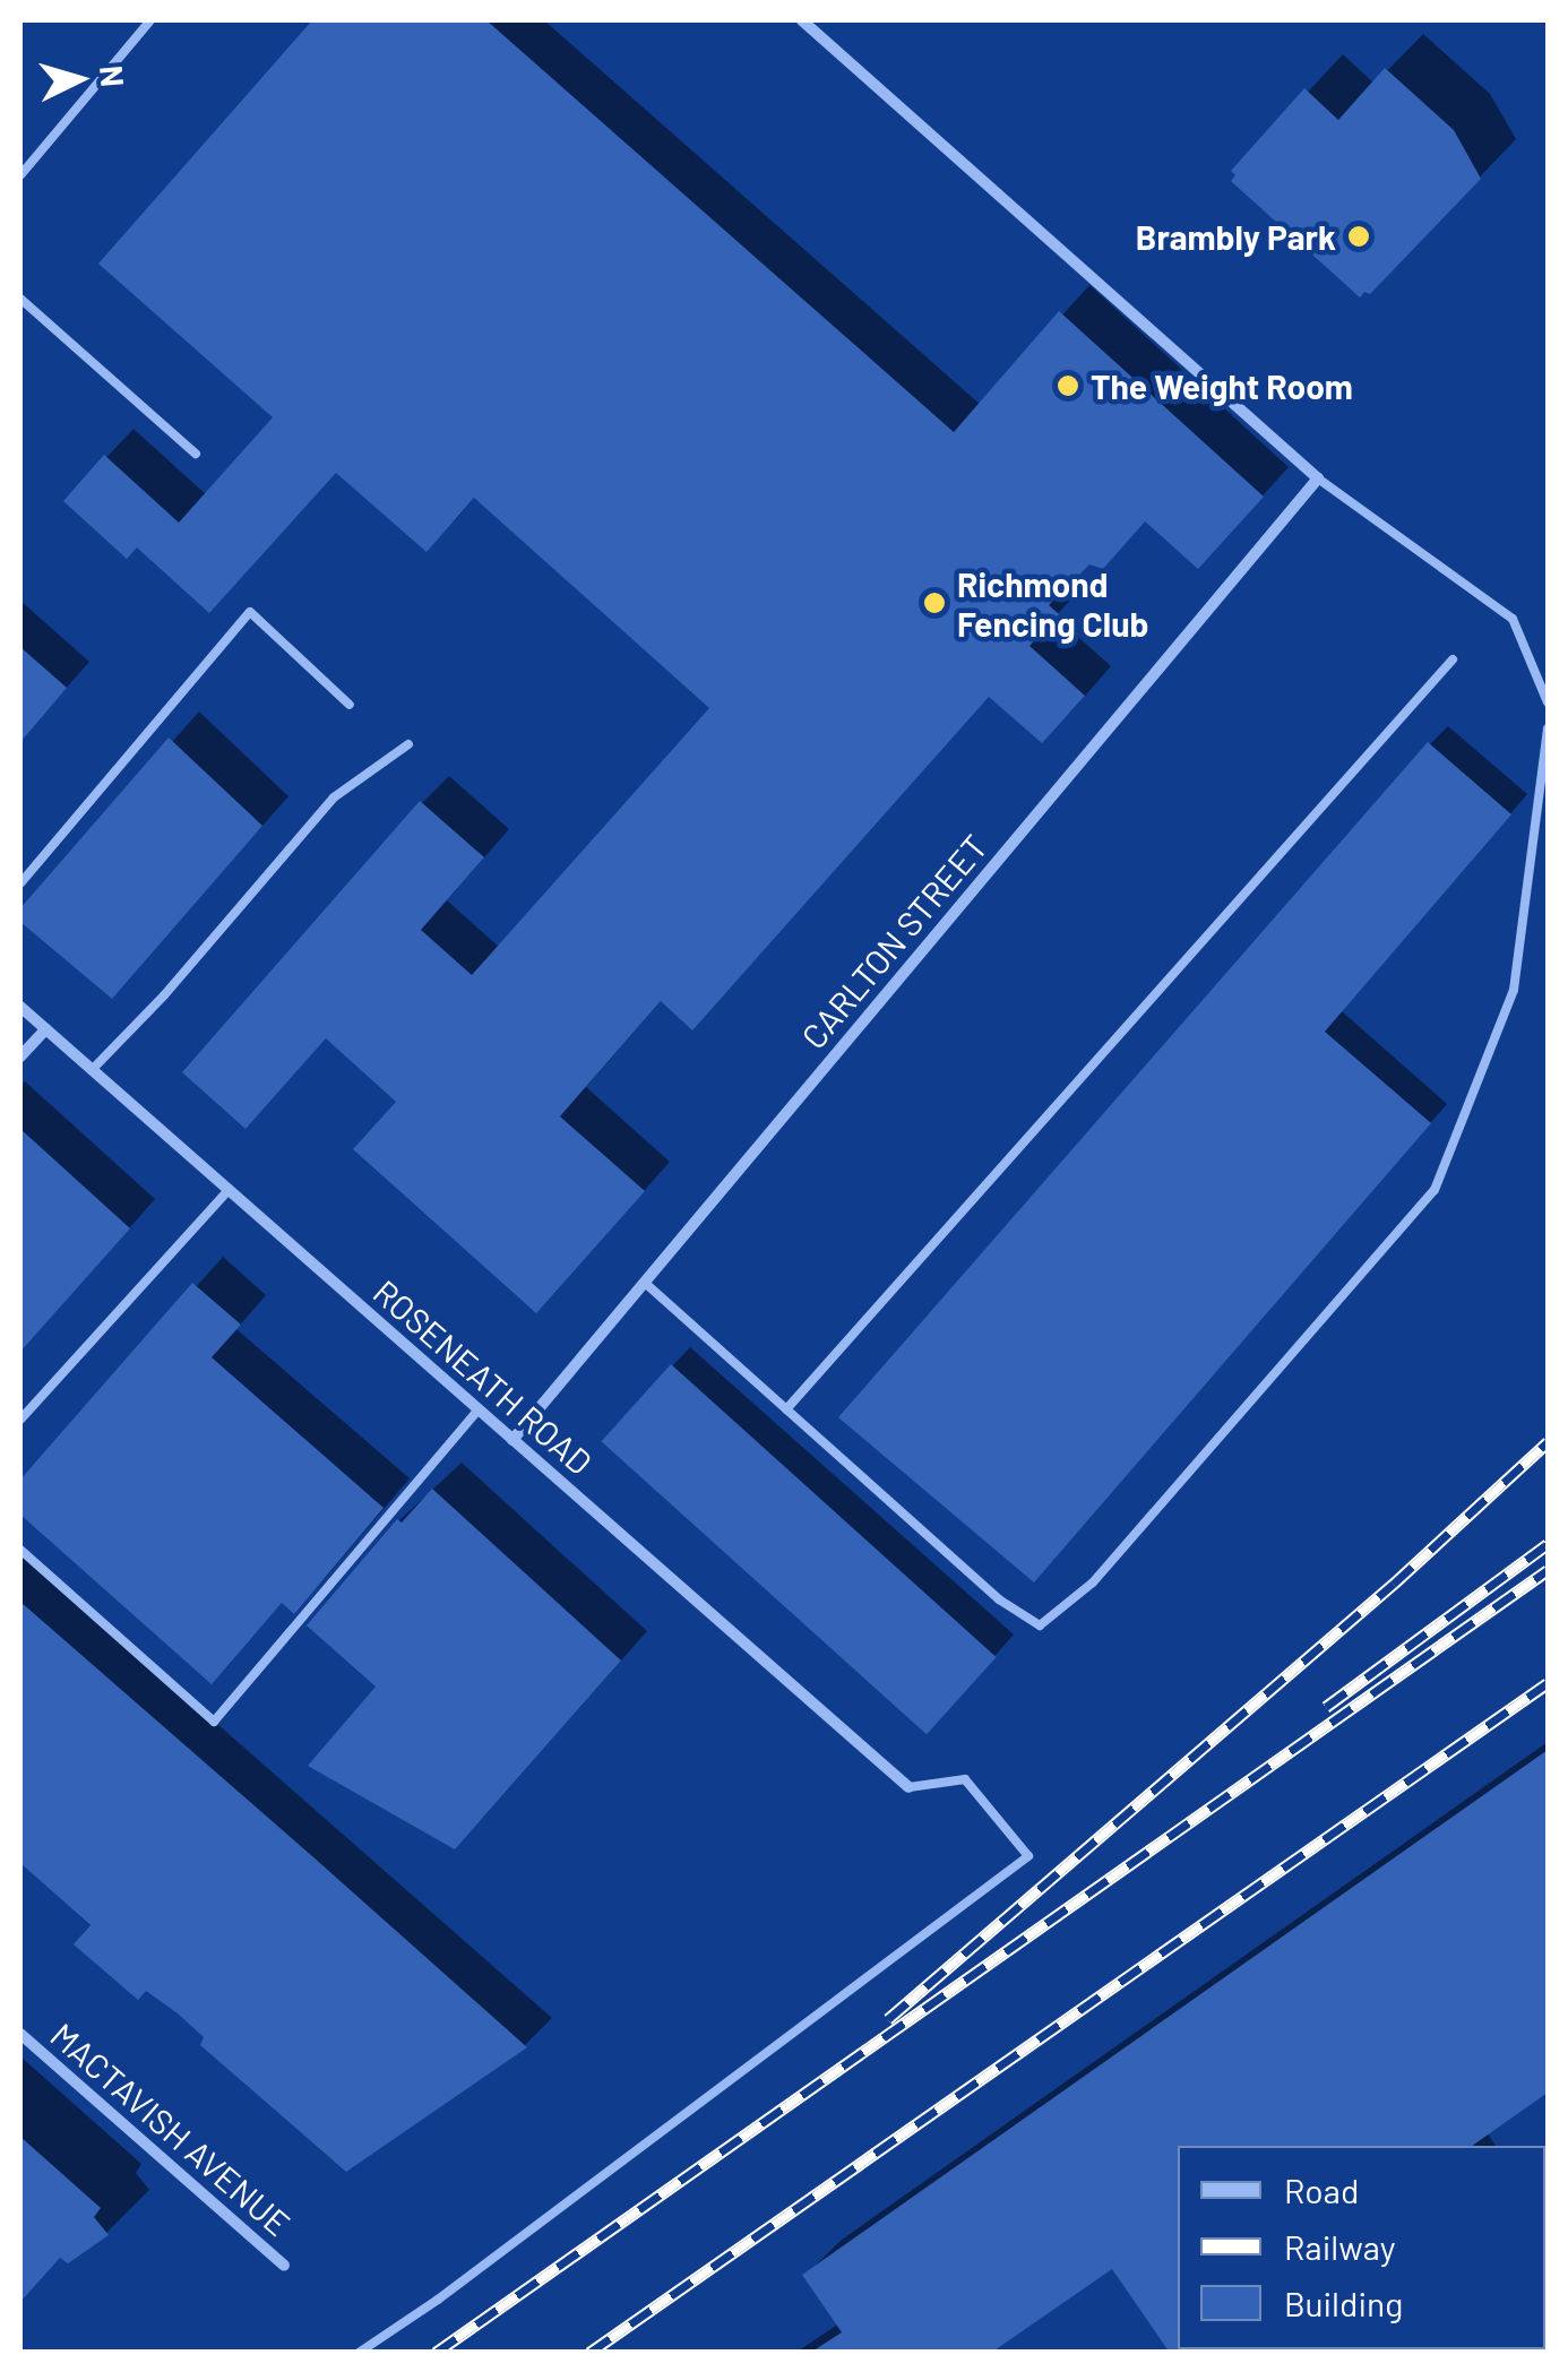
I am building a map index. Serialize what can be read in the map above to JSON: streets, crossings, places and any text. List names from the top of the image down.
{
  "streets": {
    "street": ["CARLTON STREET", "ROSENEATH ROAD", "MACTAVISH AVENUE"]
  },
  "crossings": [
    ["CARLTON STREET", "ROSENEATH ROAD"]
  ],
  "places": ["Brambly Park", "The Weight Room", "Richmond Fencing Club"],
  "legend": ["Road", "Railway", "Building"],
  "north": "right"
}
